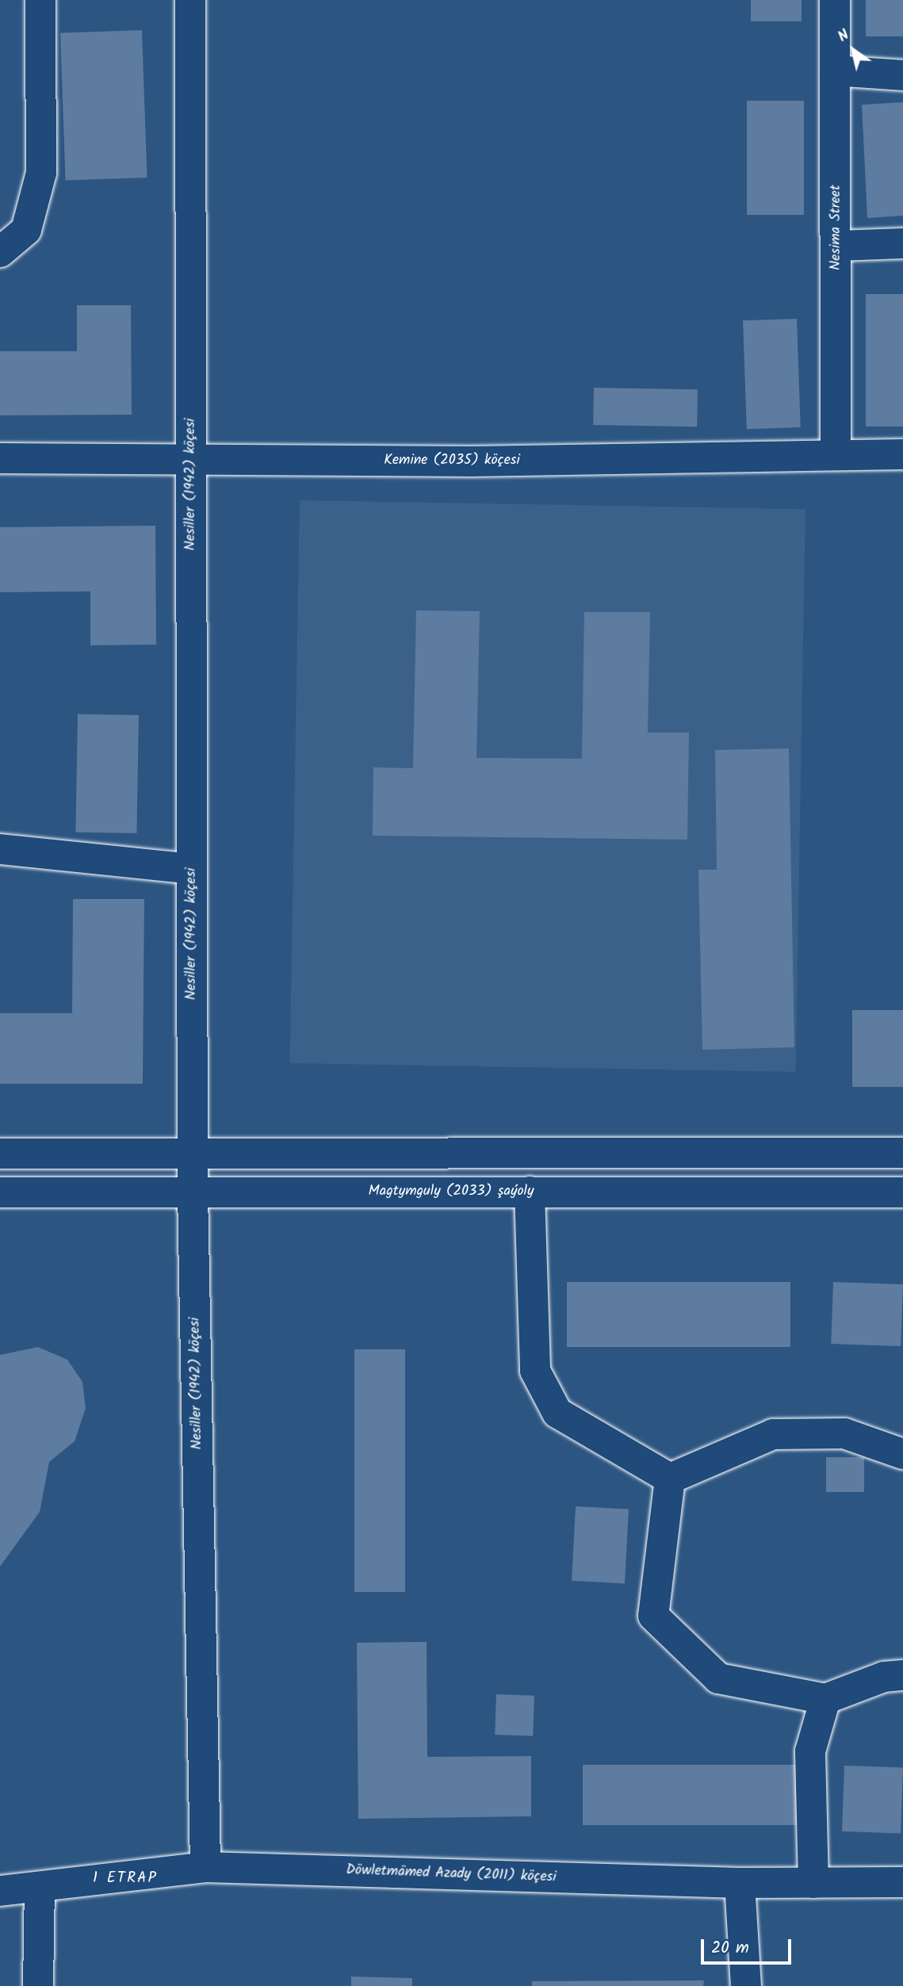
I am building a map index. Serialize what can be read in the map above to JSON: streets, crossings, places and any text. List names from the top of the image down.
{
  "streets": {
    "street": [
      "Nesima Street",
      "Kemine (2035) köçesi",
      "Nesiller (1942) köçesi",
      "Magtymguly (2033) şaýoly",
      "Döwletmämed Azady (2011) köçesi"
    ]
  },
  "crossings": [
    ["Nesima Street", "Kemine (2035) köçesi"],
    ["Kemine (2035) köçesi", "Nesiller (1942) köçesi"],
    ["Nesiller (1942) köçesi", "Magtymguly (2033) şaýoly"],
    ["Nesiller (1942) köçesi", "Döwletmämed Azady (2011) köçesi"]
  ],
  "districts": ["1 ETRAP"],
  "scale_bar": "20 m",
  "north": "top left"
}
